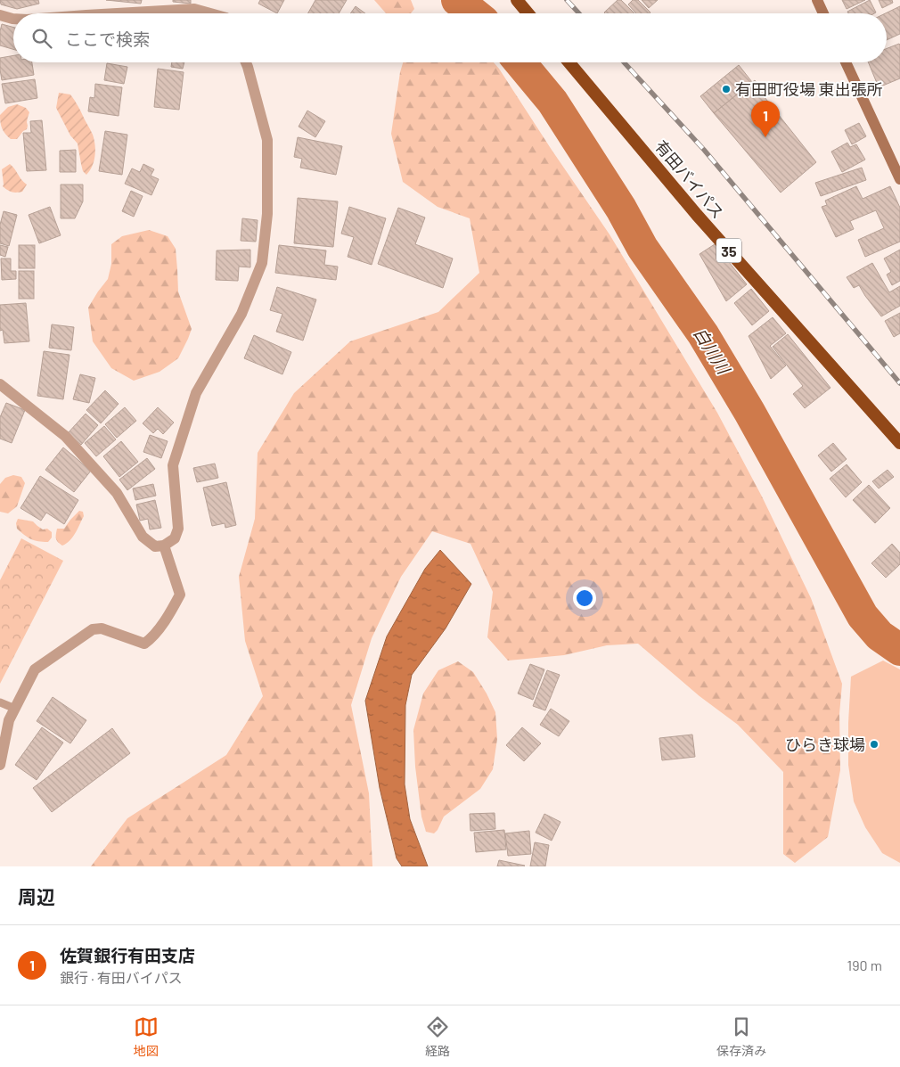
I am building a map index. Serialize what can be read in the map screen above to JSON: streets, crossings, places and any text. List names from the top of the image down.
{
  "streets": {
    "highway": ["有田バイパス", "35"]
  },
  "water": ["白川川"],
  "places": ["有田町役場 東出張所", "ひらき球場"],
  "page": {
    "search": "ここで検索",
    "pins": "1",
    "heading": "周辺",
    "list": [
      {
        "mark": "1",
        "name": "佐賀銀行有田支店",
        "note": "銀行 · 有田バイパス",
        "value": "190 m"
      }
    ],
    "nav": ["地図", "経路", "保存済み"]
  }
}
